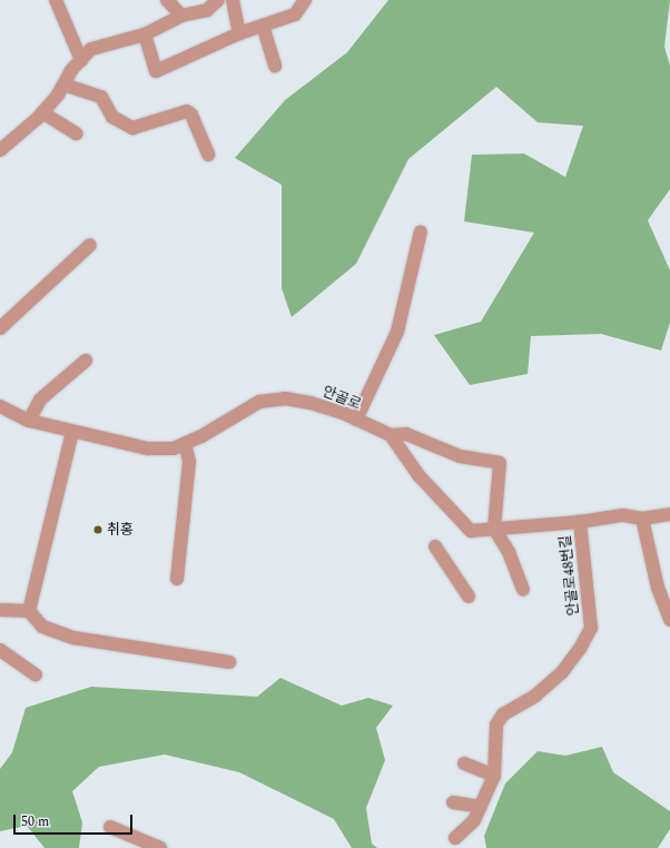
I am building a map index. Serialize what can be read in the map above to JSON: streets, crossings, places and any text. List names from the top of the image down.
{
  "streets": {
    "street": ["안골로", "안골로48번길"]
  },
  "places": ["취홍"],
  "scale_bar": "50 m"
}
